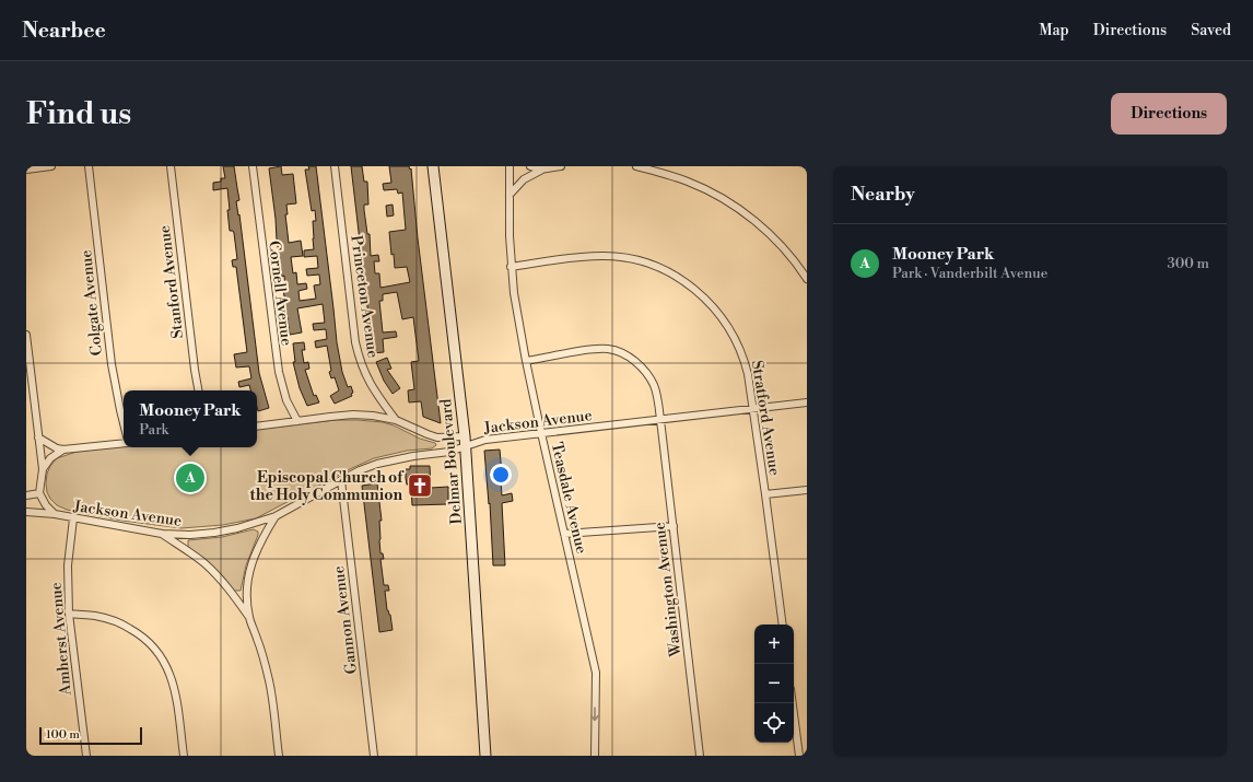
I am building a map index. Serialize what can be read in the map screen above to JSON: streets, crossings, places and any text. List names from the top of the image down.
{
  "streets": {
    "main road": ["Delmar Boulevard"],
    "street": [
      "Stanford Avenue",
      "Cornell Avenue",
      "Princeton Avenue",
      "Colgate Avenue",
      "Stratford Avenue",
      "Jackson Avenue",
      "Teasdale Avenue",
      "Washington Avenue",
      "Gannon Avenue",
      "Amherst Avenue"
    ]
  },
  "crossings": [
    ["Stratford Avenue", "Jackson Avenue"],
    ["Stratford Avenue", "Teasdale Avenue"],
    ["Jackson Avenue", "Delmar Boulevard"],
    ["Jackson Avenue", "Teasdale Avenue"],
    ["Jackson Avenue", "Washington Avenue"],
    ["Jackson Avenue", "Gannon Avenue"],
    ["Jackson Avenue", "Amherst Avenue"],
    ["Teasdale Avenue", "Washington Avenue"]
  ],
  "one_way": ["Teasdale Avenue"],
  "places": {
    "church": ["Episcopal Church of the Holy Communion"]
  },
  "scale_bar": "100 m",
  "page": {
    "header": "Nearbee",
    "nav": ["Map", "Directions", "Saved"],
    "buttons": "Directions",
    "title": "Find us",
    "heading": "Nearby",
    "list": [
      {
        "mark": "A",
        "name": "Mooney Park",
        "note": "Park · Vanderbilt Avenue",
        "value": "300 m"
      }
    ],
    "popup": ["Mooney Park", "Park"],
    "pins": "A",
    "map_buttons": ["+", "−"],
    "scale": "100 m"
  }
}
